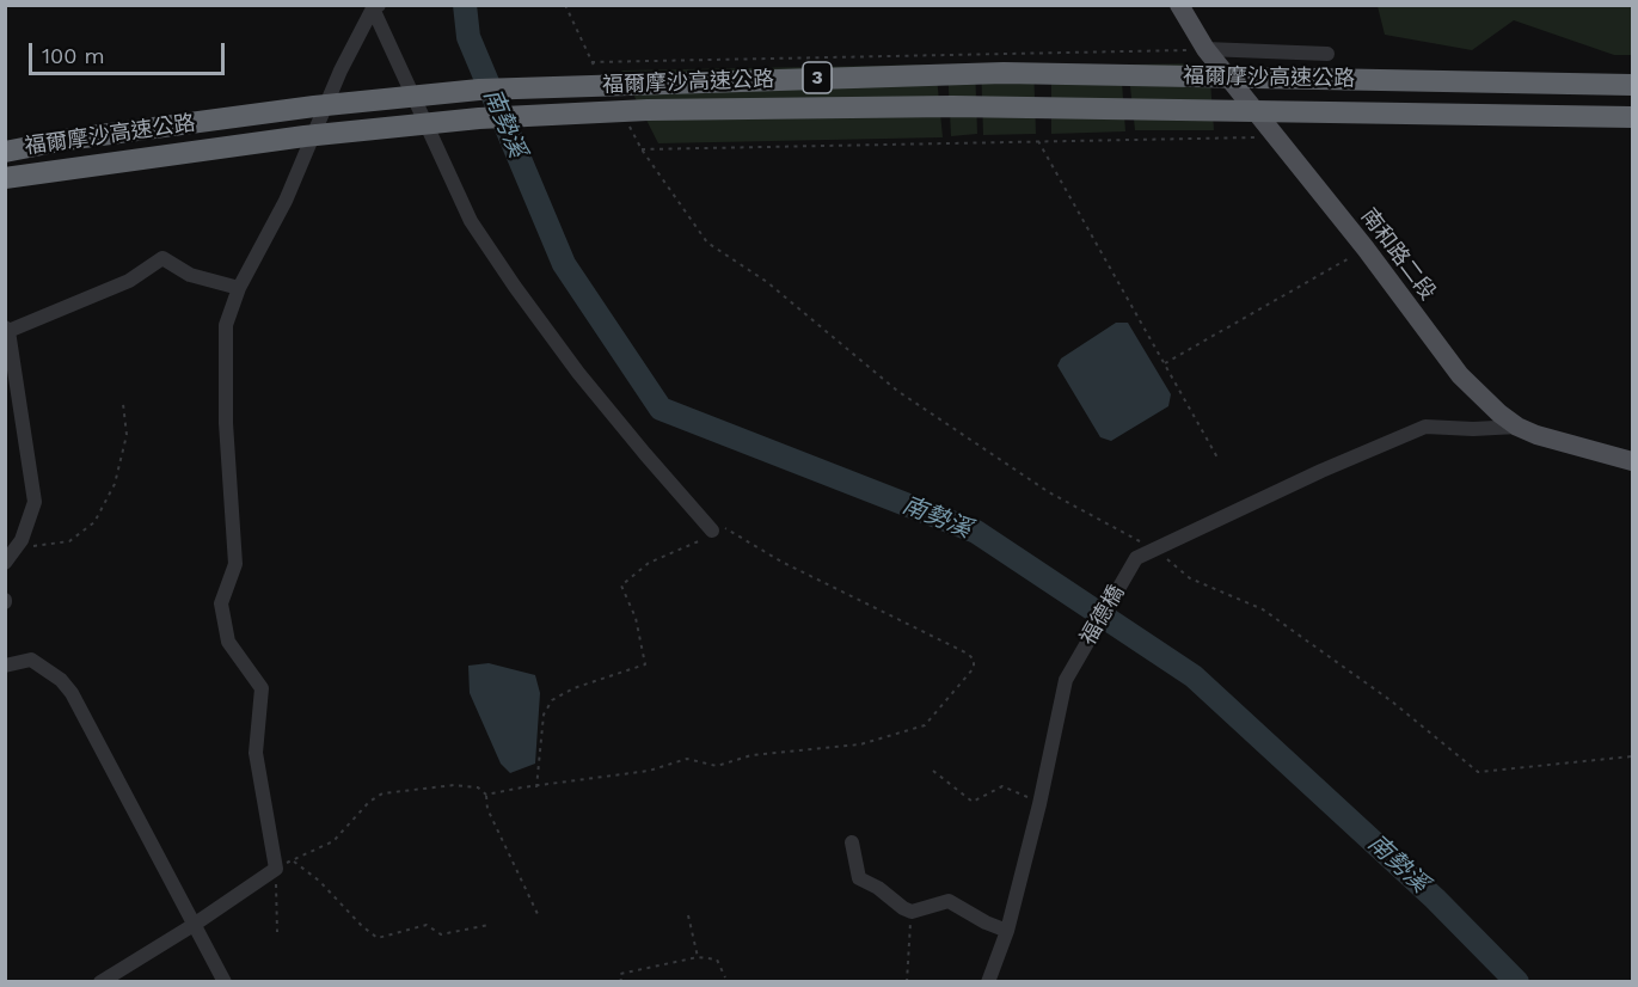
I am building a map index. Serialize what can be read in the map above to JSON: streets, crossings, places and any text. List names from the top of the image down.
{
  "streets": {
    "highway": ["3", "福爾摩沙高速公路"],
    "main road": ["南和路二段"],
    "street": ["福德橋"]
  },
  "crossings": [
    ["南和路二段", "福德橋"]
  ],
  "water": ["南勢溪"],
  "scale_bar": "100 m"
}
